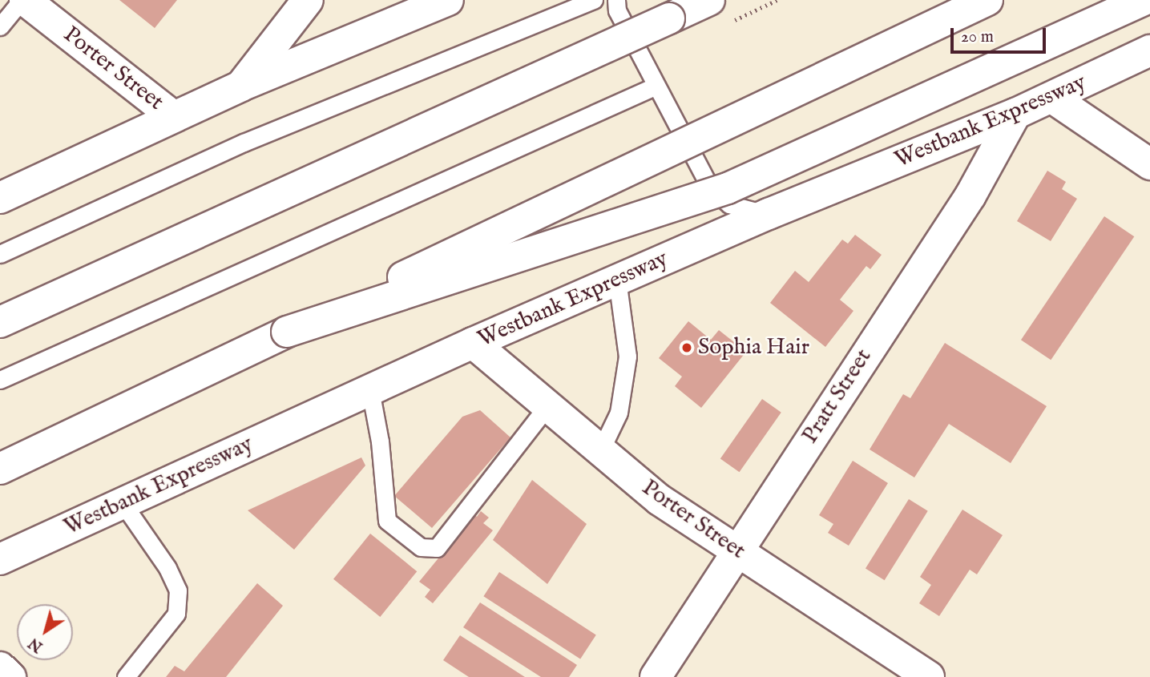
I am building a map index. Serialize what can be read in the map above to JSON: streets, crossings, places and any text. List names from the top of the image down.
{
  "streets": {
    "main road": ["Porter Street", "Westbank Expressway", "Pratt Street"]
  },
  "crossings": [
    ["Porter Street", "Westbank Expressway"],
    ["Porter Street", "Pratt Street"],
    ["Westbank Expressway", "Pratt Street"]
  ],
  "places": ["Sophia Hair"],
  "scale_bar": "20 m",
  "north": "bottom left"
}
